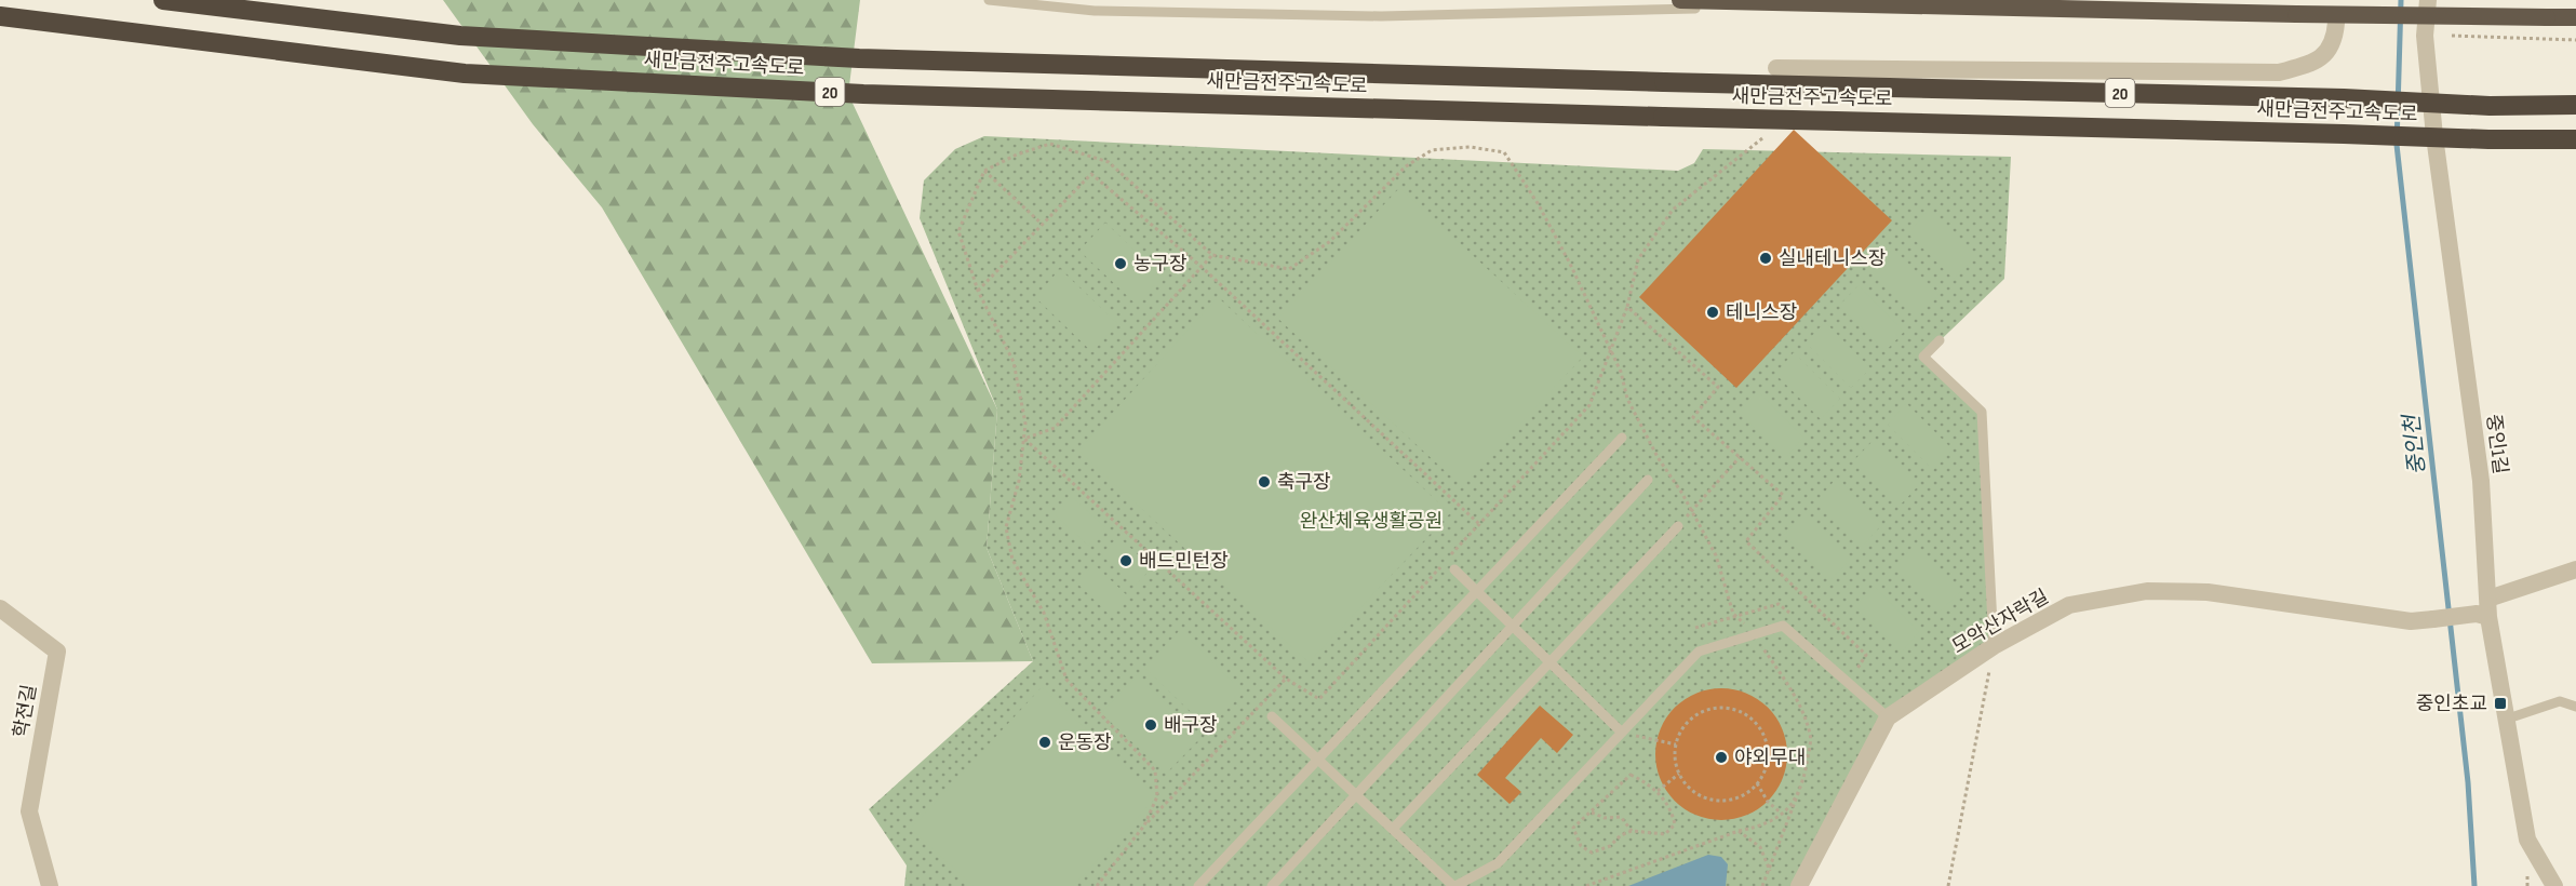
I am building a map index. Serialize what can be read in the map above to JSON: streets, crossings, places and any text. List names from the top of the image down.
{
  "streets": {
    "highway": ["새만금전주고속도로", "20"],
    "street": ["중인1길", "모악산자락길", "학전길"]
  },
  "crossings": [
    ["중인1길", "모악산자락길"]
  ],
  "water": ["중인천"],
  "parks": ["완산체육생활공원"],
  "places": {
    "other": [
      "실내테니스장",
      "농구장",
      "테니스장",
      "축구장",
      "배드민턴장",
      "배구장",
      "운동장",
      "야외무대"
    ],
    "transit": ["중인초교"]
  }
}
